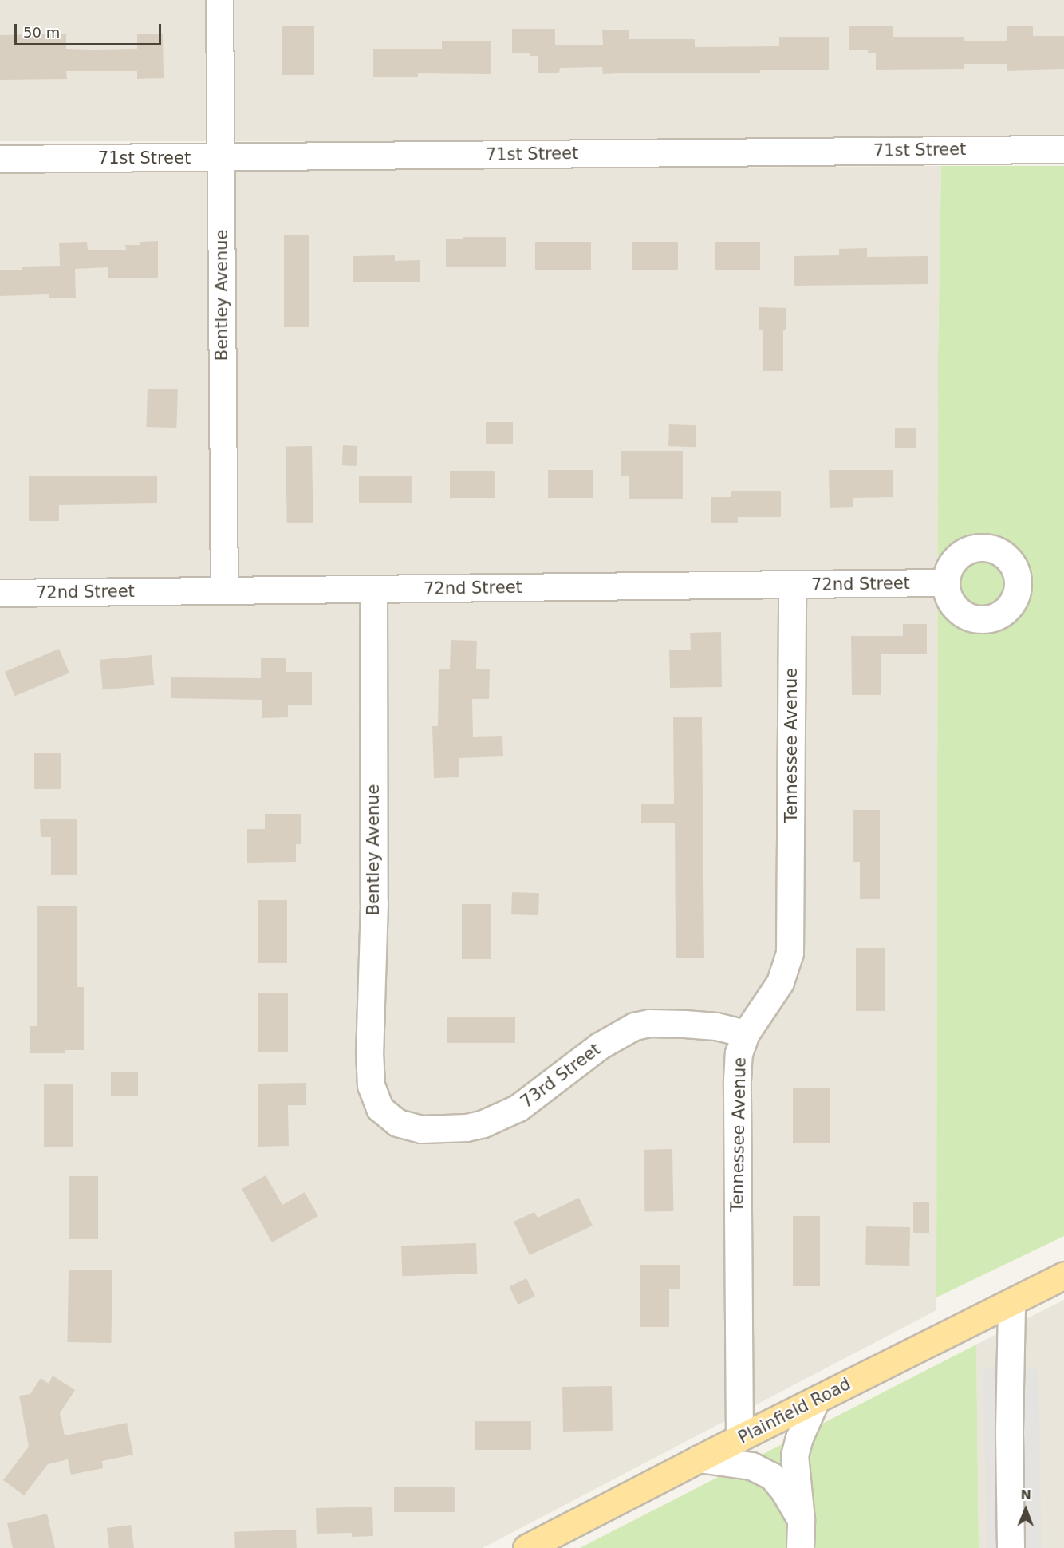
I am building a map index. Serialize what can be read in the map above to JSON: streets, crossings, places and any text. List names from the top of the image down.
{
  "streets": {
    "main road": ["Plainfield Road"],
    "street": [
      "71st Street",
      "Bentley Avenue",
      "72nd Street",
      "Tennessee Avenue",
      "73rd Street"
    ]
  },
  "crossings": [
    ["71st Street", "Bentley Avenue"],
    ["Bentley Avenue", "72nd Street"],
    ["Bentley Avenue", "73rd Street"],
    ["72nd Street", "Tennessee Avenue"],
    ["Tennessee Avenue", "73rd Street"],
    ["Tennessee Avenue", "Plainfield Road"]
  ],
  "scale_bar": "50 m",
  "north": "top"
}
